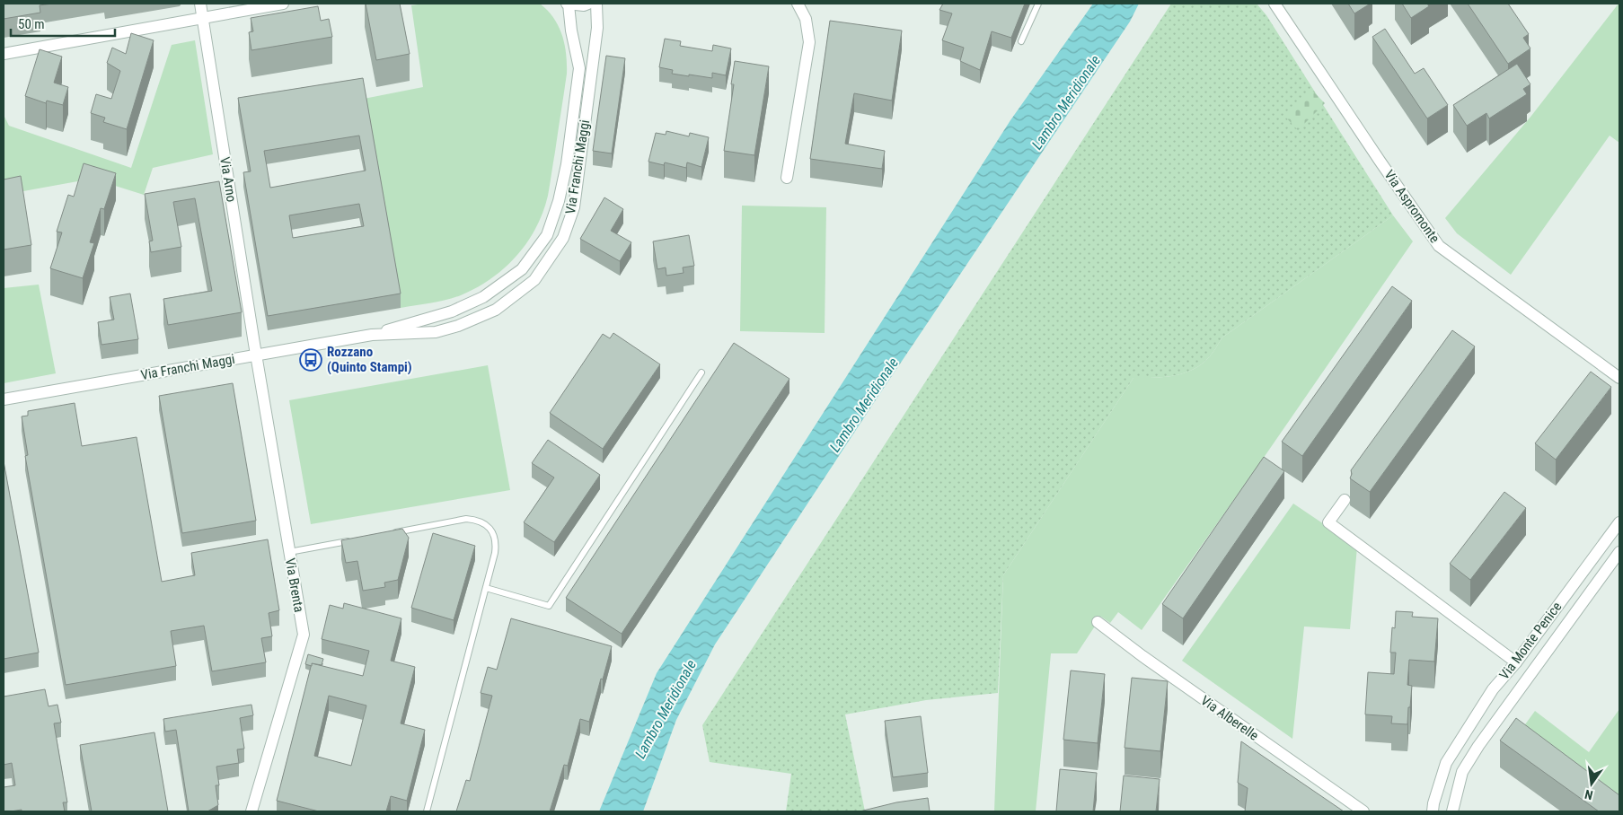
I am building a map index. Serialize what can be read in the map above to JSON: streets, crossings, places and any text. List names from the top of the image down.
{
  "streets": {
    "street": [
      "Via Franchi Maggi",
      "Via Arno",
      "Via Aspromonte",
      "Via Brenta",
      "Via Monte Penice",
      "Via Alberelle"
    ]
  },
  "crossings": [
    ["Via Franchi Maggi", "Via Arno"],
    ["Via Franchi Maggi", "Via Brenta"],
    ["Via Arno", "Via Brenta"]
  ],
  "water": ["Lambro Meridionale"],
  "places": {
    "bus stop": ["Rozzano (Quinto Stampi)"]
  },
  "scale_bar": "50 m",
  "north": "bottom"
}
